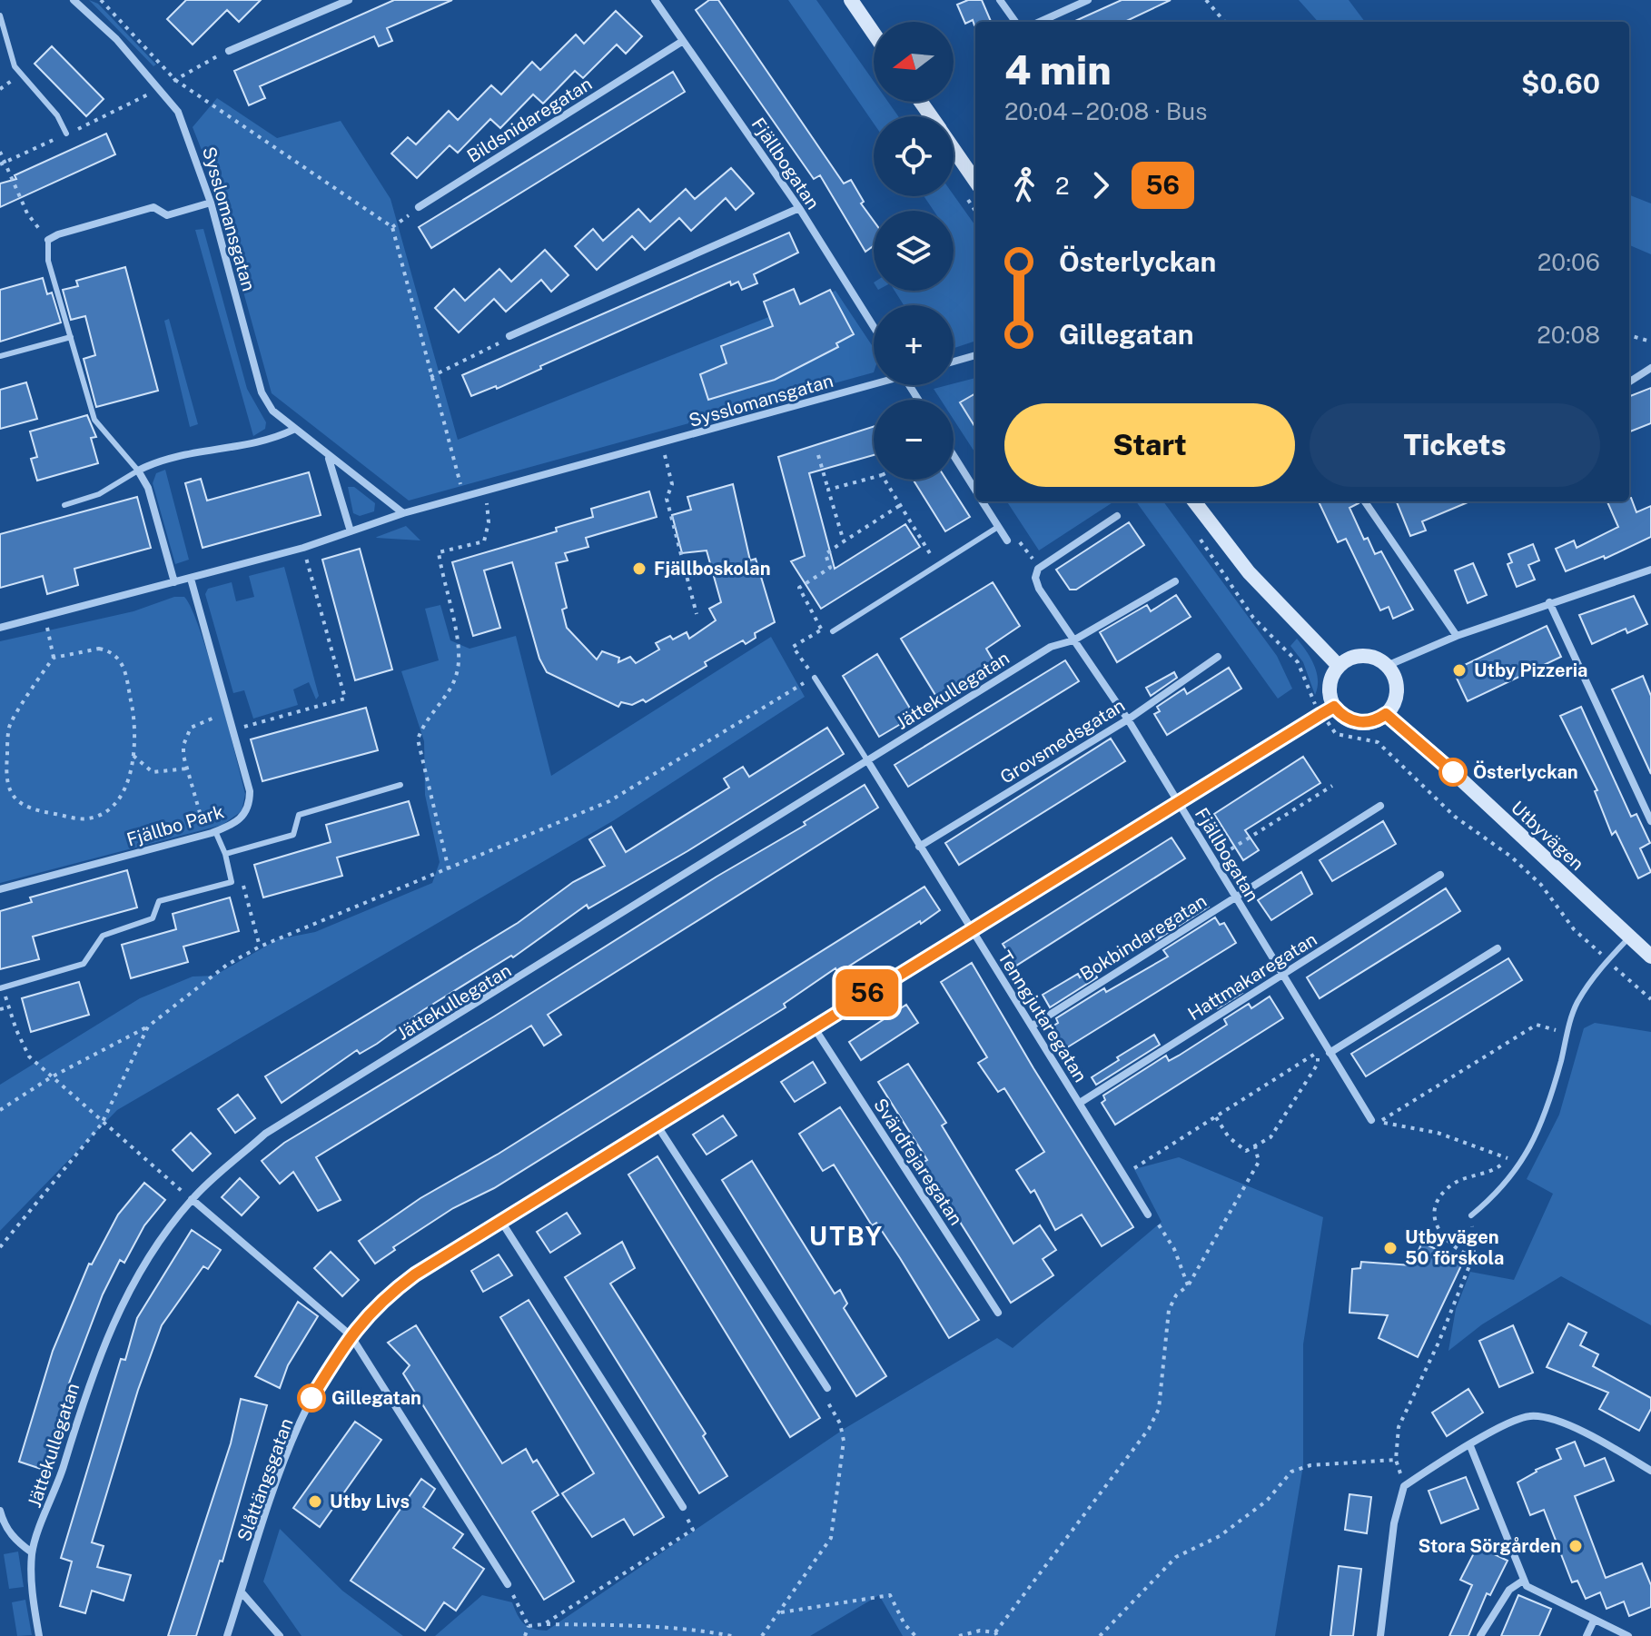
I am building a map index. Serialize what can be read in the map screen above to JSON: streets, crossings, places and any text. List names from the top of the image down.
{
  "streets": {
    "street": [
      "Bildsnidaregatan",
      "Fjällbogatan",
      "Sysslomansgatan",
      "Jättekullegatan",
      "Grovsmedsgatan",
      "Fjällbo Park",
      "Utbyvägen",
      "Bokbindaregatan",
      "Hattmakaregatan",
      "Tenngjutaregatan",
      "Svärdfejaregatan",
      "Slåttängsgatan"
    ]
  },
  "crossings": [
    ["Bildsnidaregatan", "Fjällbogatan"],
    ["Fjällbogatan", "Jättekullegatan"],
    ["Fjällbogatan", "Grovsmedsgatan"],
    ["Fjällbogatan", "Bokbindaregatan"],
    ["Fjällbogatan", "Hattmakaregatan"],
    ["Fjällbogatan", "Slåttängsgatan"],
    ["Jättekullegatan", "Tenngjutaregatan"],
    ["Grovsmedsgatan", "Tenngjutaregatan"],
    ["Utbyvägen", "Slåttängsgatan"],
    ["Bokbindaregatan", "Tenngjutaregatan"],
    ["Hattmakaregatan", "Tenngjutaregatan"],
    ["Tenngjutaregatan", "Slåttängsgatan"],
    ["Svärdfejaregatan", "Slåttängsgatan"]
  ],
  "districts": ["UTBY"],
  "places": [
    "Fjällboskolan",
    "Utby Pizzeria",
    "Österlyckan",
    "Utbyvägen 50 förskola",
    "Gillegatan",
    "Utby Livs",
    "Stora Sörgården"
  ],
  "lines": ["bus line 56"],
  "north": "left",
  "page": {
    "on_map": "56",
    "map_buttons": ["+", "−"],
    "heading": ["4 min", "20:04 – 20:08 · Bus", "$0.60"],
    "legs": ["2", "56"],
    "list": [
      {
        "name": "Österlyckan",
        "value": "20:06"
      },
      {
        "name": "Gillegatan",
        "value": "20:08"
      }
    ],
    "buttons": ["Start", "Tickets"]
  }
}
